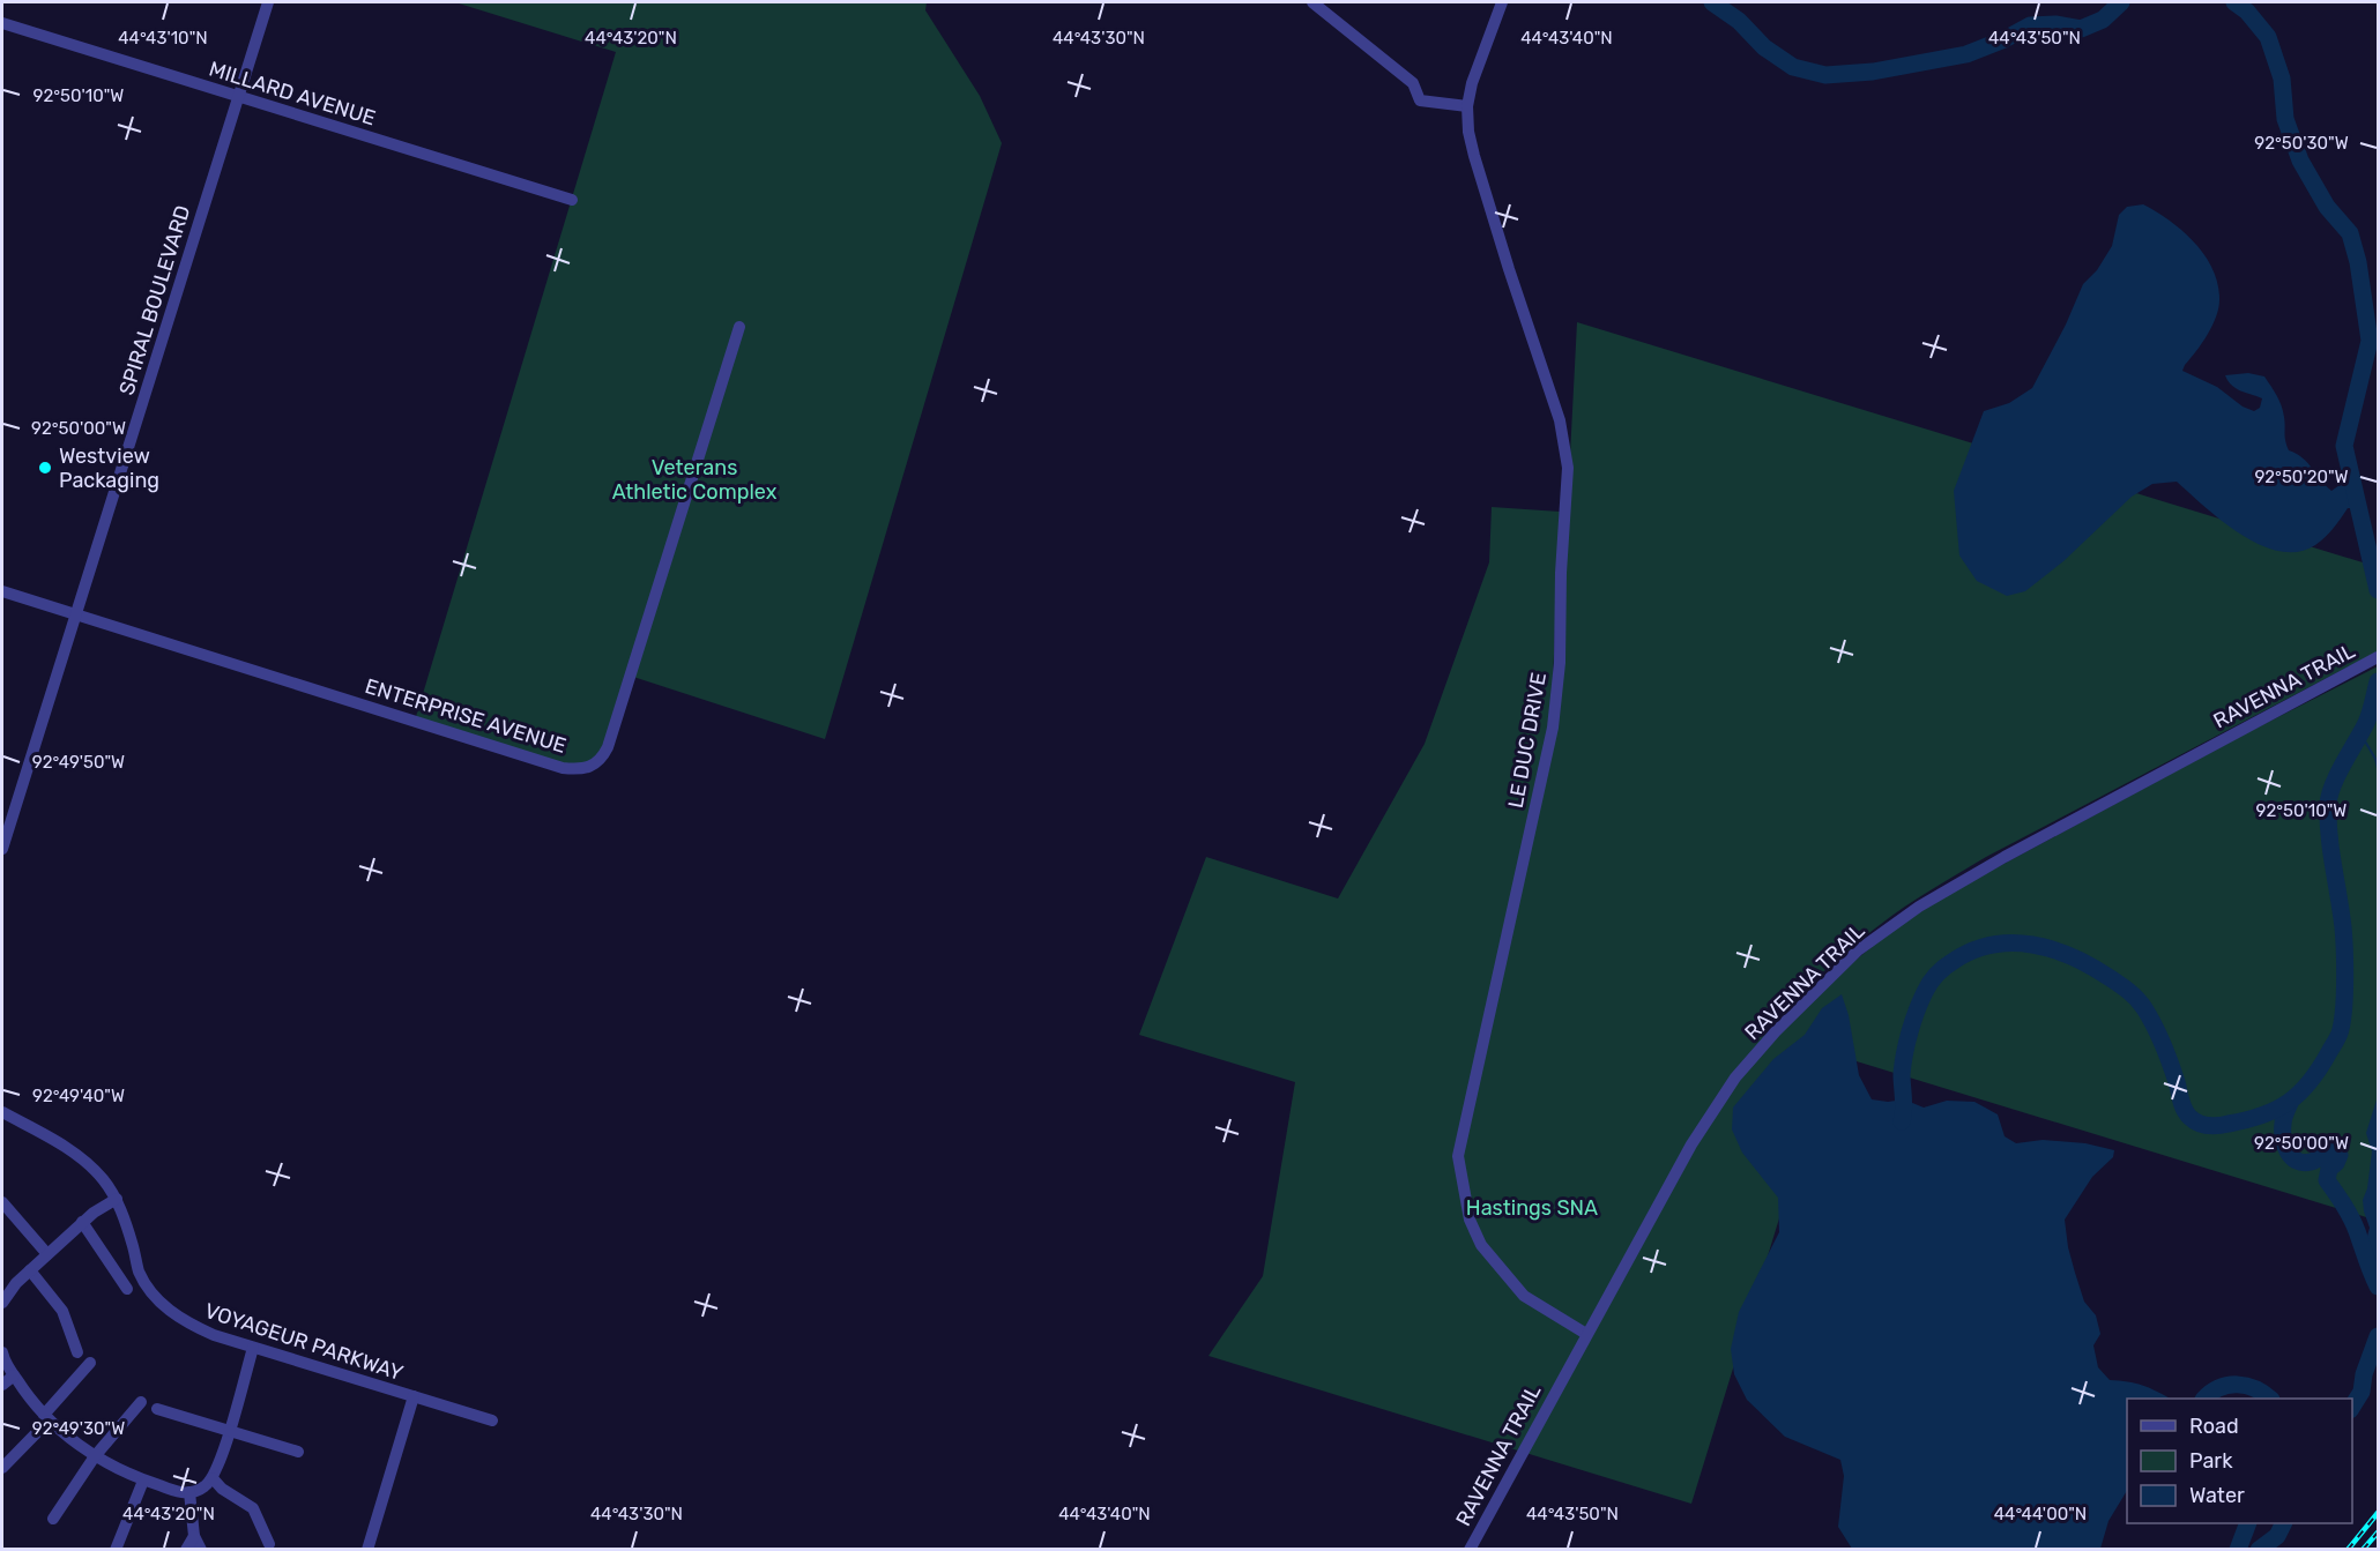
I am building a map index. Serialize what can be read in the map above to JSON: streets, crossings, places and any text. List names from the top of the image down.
{
  "streets": {
    "street": [
      "MILLARD AVENUE",
      "SPIRAL BOULEVARD",
      "RAVENNA TRAIL",
      "ENTERPRISE AVENUE",
      "LE DUC DRIVE",
      "VOYAGEUR PARKWAY"
    ]
  },
  "crossings": [
    ["MILLARD AVENUE", "SPIRAL BOULEVARD"],
    ["SPIRAL BOULEVARD", "ENTERPRISE AVENUE"],
    ["RAVENNA TRAIL", "LE DUC DRIVE"]
  ],
  "parks": ["Veterans Athletic Complex", "Hastings SNA"],
  "places": ["Westview Packaging"],
  "legend": ["Road", "Park", "Water"],
  "coordinates": [
    "44°43'10\"N",
    "44°43'20\"N",
    "44°43'30\"N",
    "44°43'40\"N",
    "44°43'50\"N",
    "92°50'10\"W",
    "92°50'30\"W",
    "92°50'00\"W",
    "92°50'20\"W",
    "92°49'50\"W",
    "92°49'40\"W",
    "92°49'30\"W",
    "44°44'00\"N"
  ]
}
